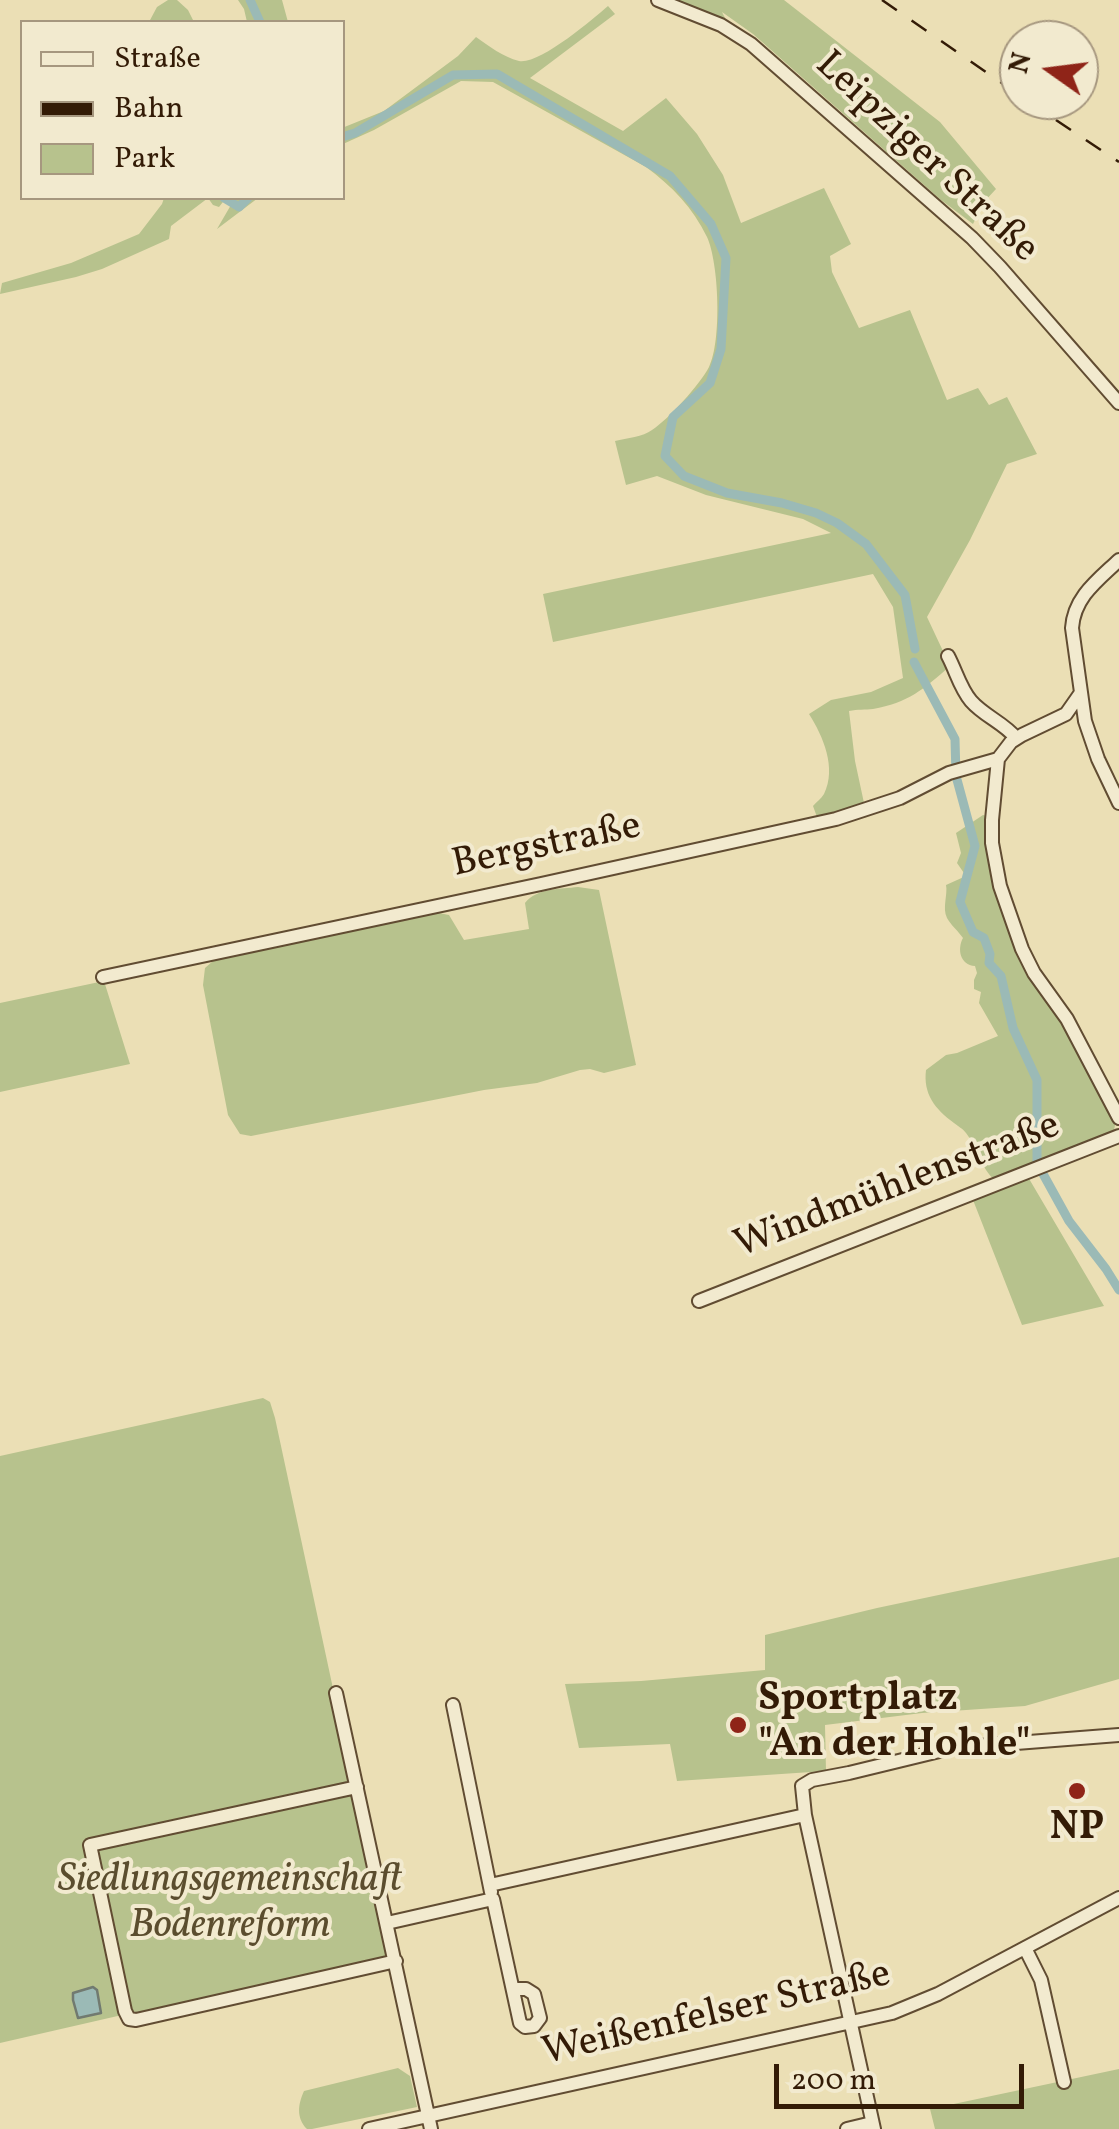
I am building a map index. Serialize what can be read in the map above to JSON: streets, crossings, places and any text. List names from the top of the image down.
{
  "streets": {
    "street": [
      "Leipziger Straße",
      "Bergstraße",
      "Windmühlenstraße",
      "Weißenfelser Straße"
    ]
  },
  "parks": ["Siedlungsgemeinschaft Bodenreform"],
  "places": ["Sportplatz \"An der Hohle\"", "NP"],
  "legend": ["Straße", "Bahn", "Park"],
  "scale_bar": "200 m",
  "north": "left"
}
